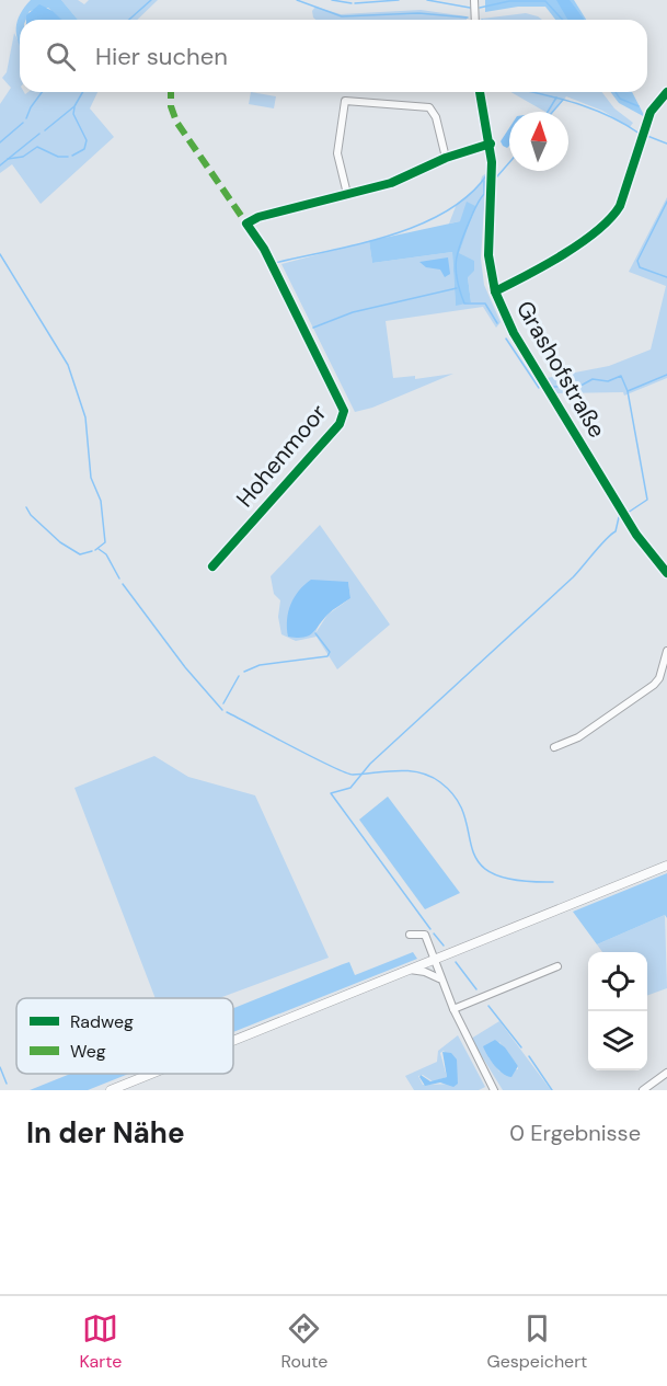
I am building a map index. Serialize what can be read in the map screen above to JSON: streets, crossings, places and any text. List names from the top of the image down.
{
  "streets": {
    "street": ["Grashofstraße", "Hohenmoor"]
  },
  "legend": ["Radweg", "Weg"],
  "north": "top",
  "page": {
    "search": "Hier suchen",
    "heading": ["In der Nähe", "0 Ergebnisse"],
    "nav": ["Karte", "Route", "Gespeichert"]
  }
}
